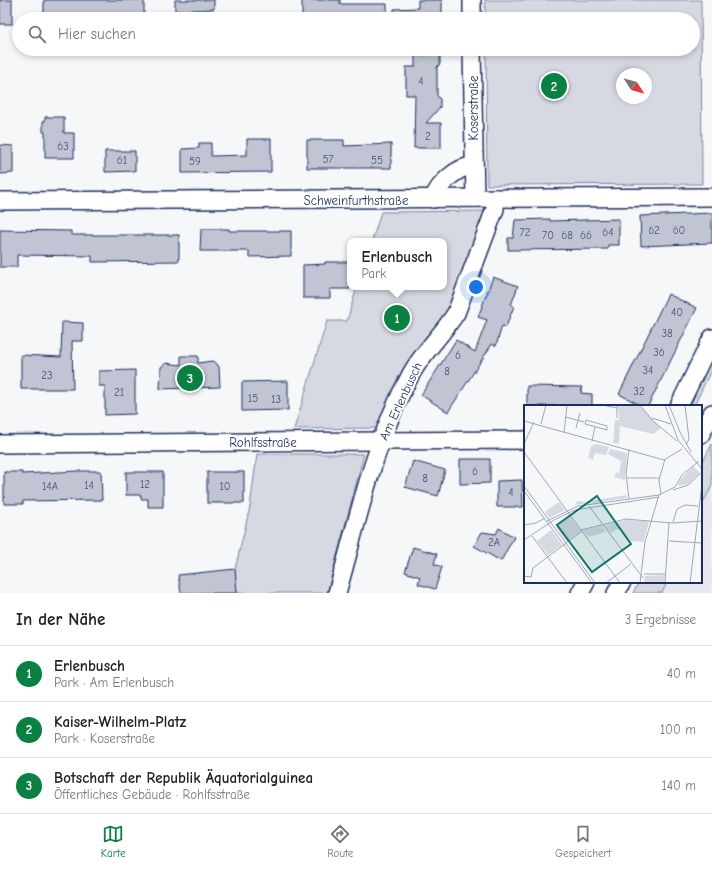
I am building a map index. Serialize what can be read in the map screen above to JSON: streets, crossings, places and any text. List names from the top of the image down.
{
  "streets": {
    "street": [
      "Koserstraße",
      "Schweinfurthstraße",
      "Am Erlenbusch",
      "Rohlfsstraße"
    ]
  },
  "crossings": [
    ["Koserstraße", "Schweinfurthstraße"],
    ["Schweinfurthstraße", "Am Erlenbusch"],
    ["Am Erlenbusch", "Rohlfsstraße"]
  ],
  "house_numbers": [
    "4",
    "2",
    "63",
    "57",
    "61",
    "55",
    "59",
    "62",
    "60",
    "72",
    "64",
    "70",
    "68",
    "66",
    "40",
    "38",
    "36",
    "6",
    "34",
    "8",
    "23",
    "32",
    "21",
    "15",
    "13",
    "6",
    "8",
    "12",
    "14",
    "14A",
    "10",
    "4",
    "2A"
  ],
  "north": "bottom right",
  "page": {
    "search": "Hier suchen",
    "pins": ["2", "1", "3"],
    "popup": ["Erlenbusch", "Park"],
    "heading": ["In der Nähe", "3 Ergebnisse"],
    "list": [
      {
        "mark": "1",
        "name": "Erlenbusch",
        "note": "Park · Am Erlenbusch",
        "value": "40 m"
      },
      {
        "mark": "2",
        "name": "Kaiser-Wilhelm-Platz",
        "note": "Park · Koserstraße",
        "value": "100 m"
      },
      {
        "mark": "3",
        "name": "Botschaft der Republik Äquatorialguinea",
        "note": "Öffentliches Gebäude · Rohlfsstraße",
        "value": "140 m"
      }
    ],
    "nav": ["Karte", "Route", "Gespeichert"]
  }
}
